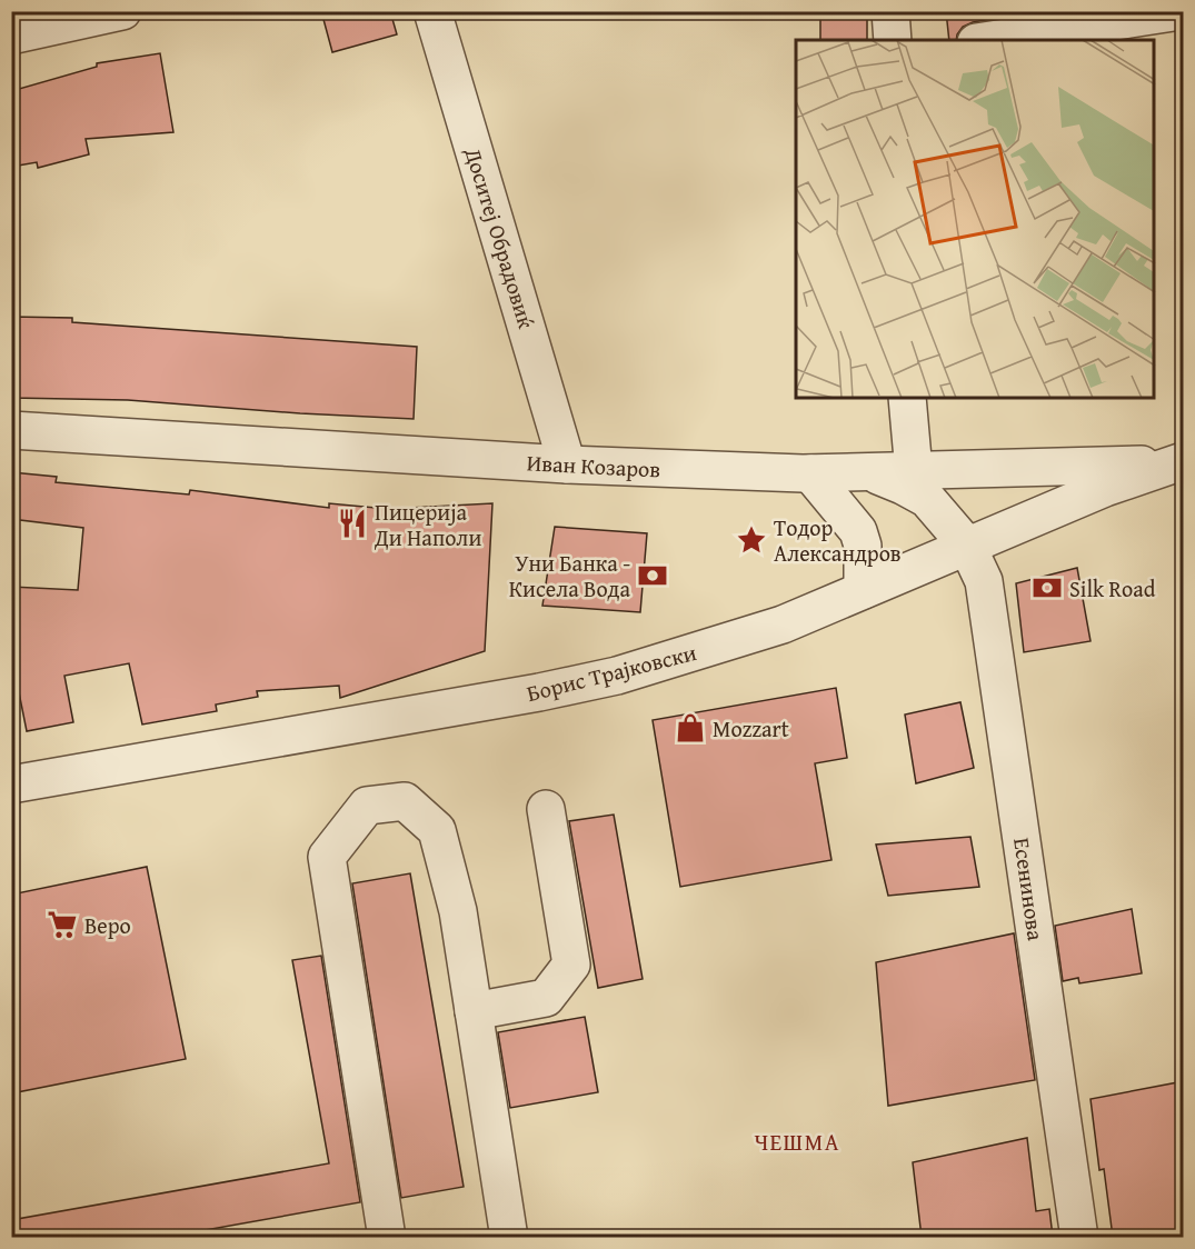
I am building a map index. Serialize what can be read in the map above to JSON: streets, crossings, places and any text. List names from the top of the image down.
{
  "streets": {
    "street": [
      "Доситеј Обрадовиќ",
      "Иван Козаров",
      "Борис Трајковски",
      "Есенинова"
    ]
  },
  "crossings": [
    ["Доситеј Обрадовиќ", "Иван Козаров"],
    ["Иван Козаров", "Борис Трајковски"],
    ["Иван Козаров", "Есенинова"],
    ["Борис Трајковски", "Есенинова"]
  ],
  "districts": ["ЧЕШМА"],
  "places": {
    "restaurant": ["Пицерија Ди Наполи"],
    "place": ["Тодор Александров"],
    "bank": ["Уни Банка - Кисела Вода", "Silk Road"],
    "shop": ["Mozzart"],
    "supermarket": ["Веро"]
  }
}
